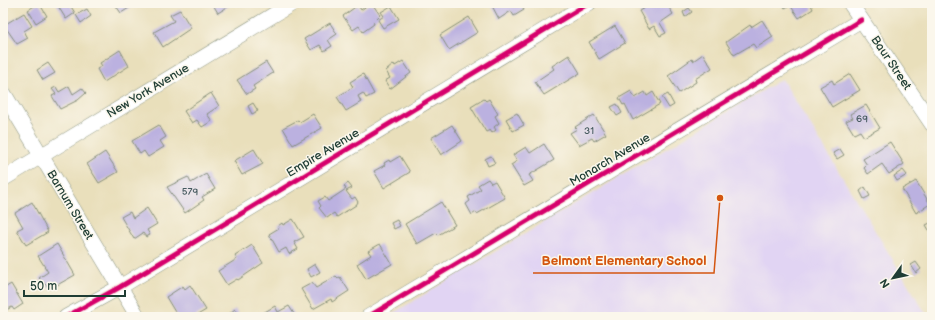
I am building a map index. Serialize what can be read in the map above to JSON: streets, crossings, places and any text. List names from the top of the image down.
{
  "streets": {
    "street": [
      "Baur Street",
      "New York Avenue",
      "Empire Avenue",
      "Monarch Avenue",
      "Barnum Street"
    ]
  },
  "crossings": [
    ["Baur Street", "Monarch Avenue"],
    ["New York Avenue", "Barnum Street"],
    ["Empire Avenue", "Barnum Street"]
  ],
  "places": ["Belmont Elementary School"],
  "house_numbers": ["69", "31", "579"],
  "scale_bar": "50 m",
  "north": "bottom left"
}
